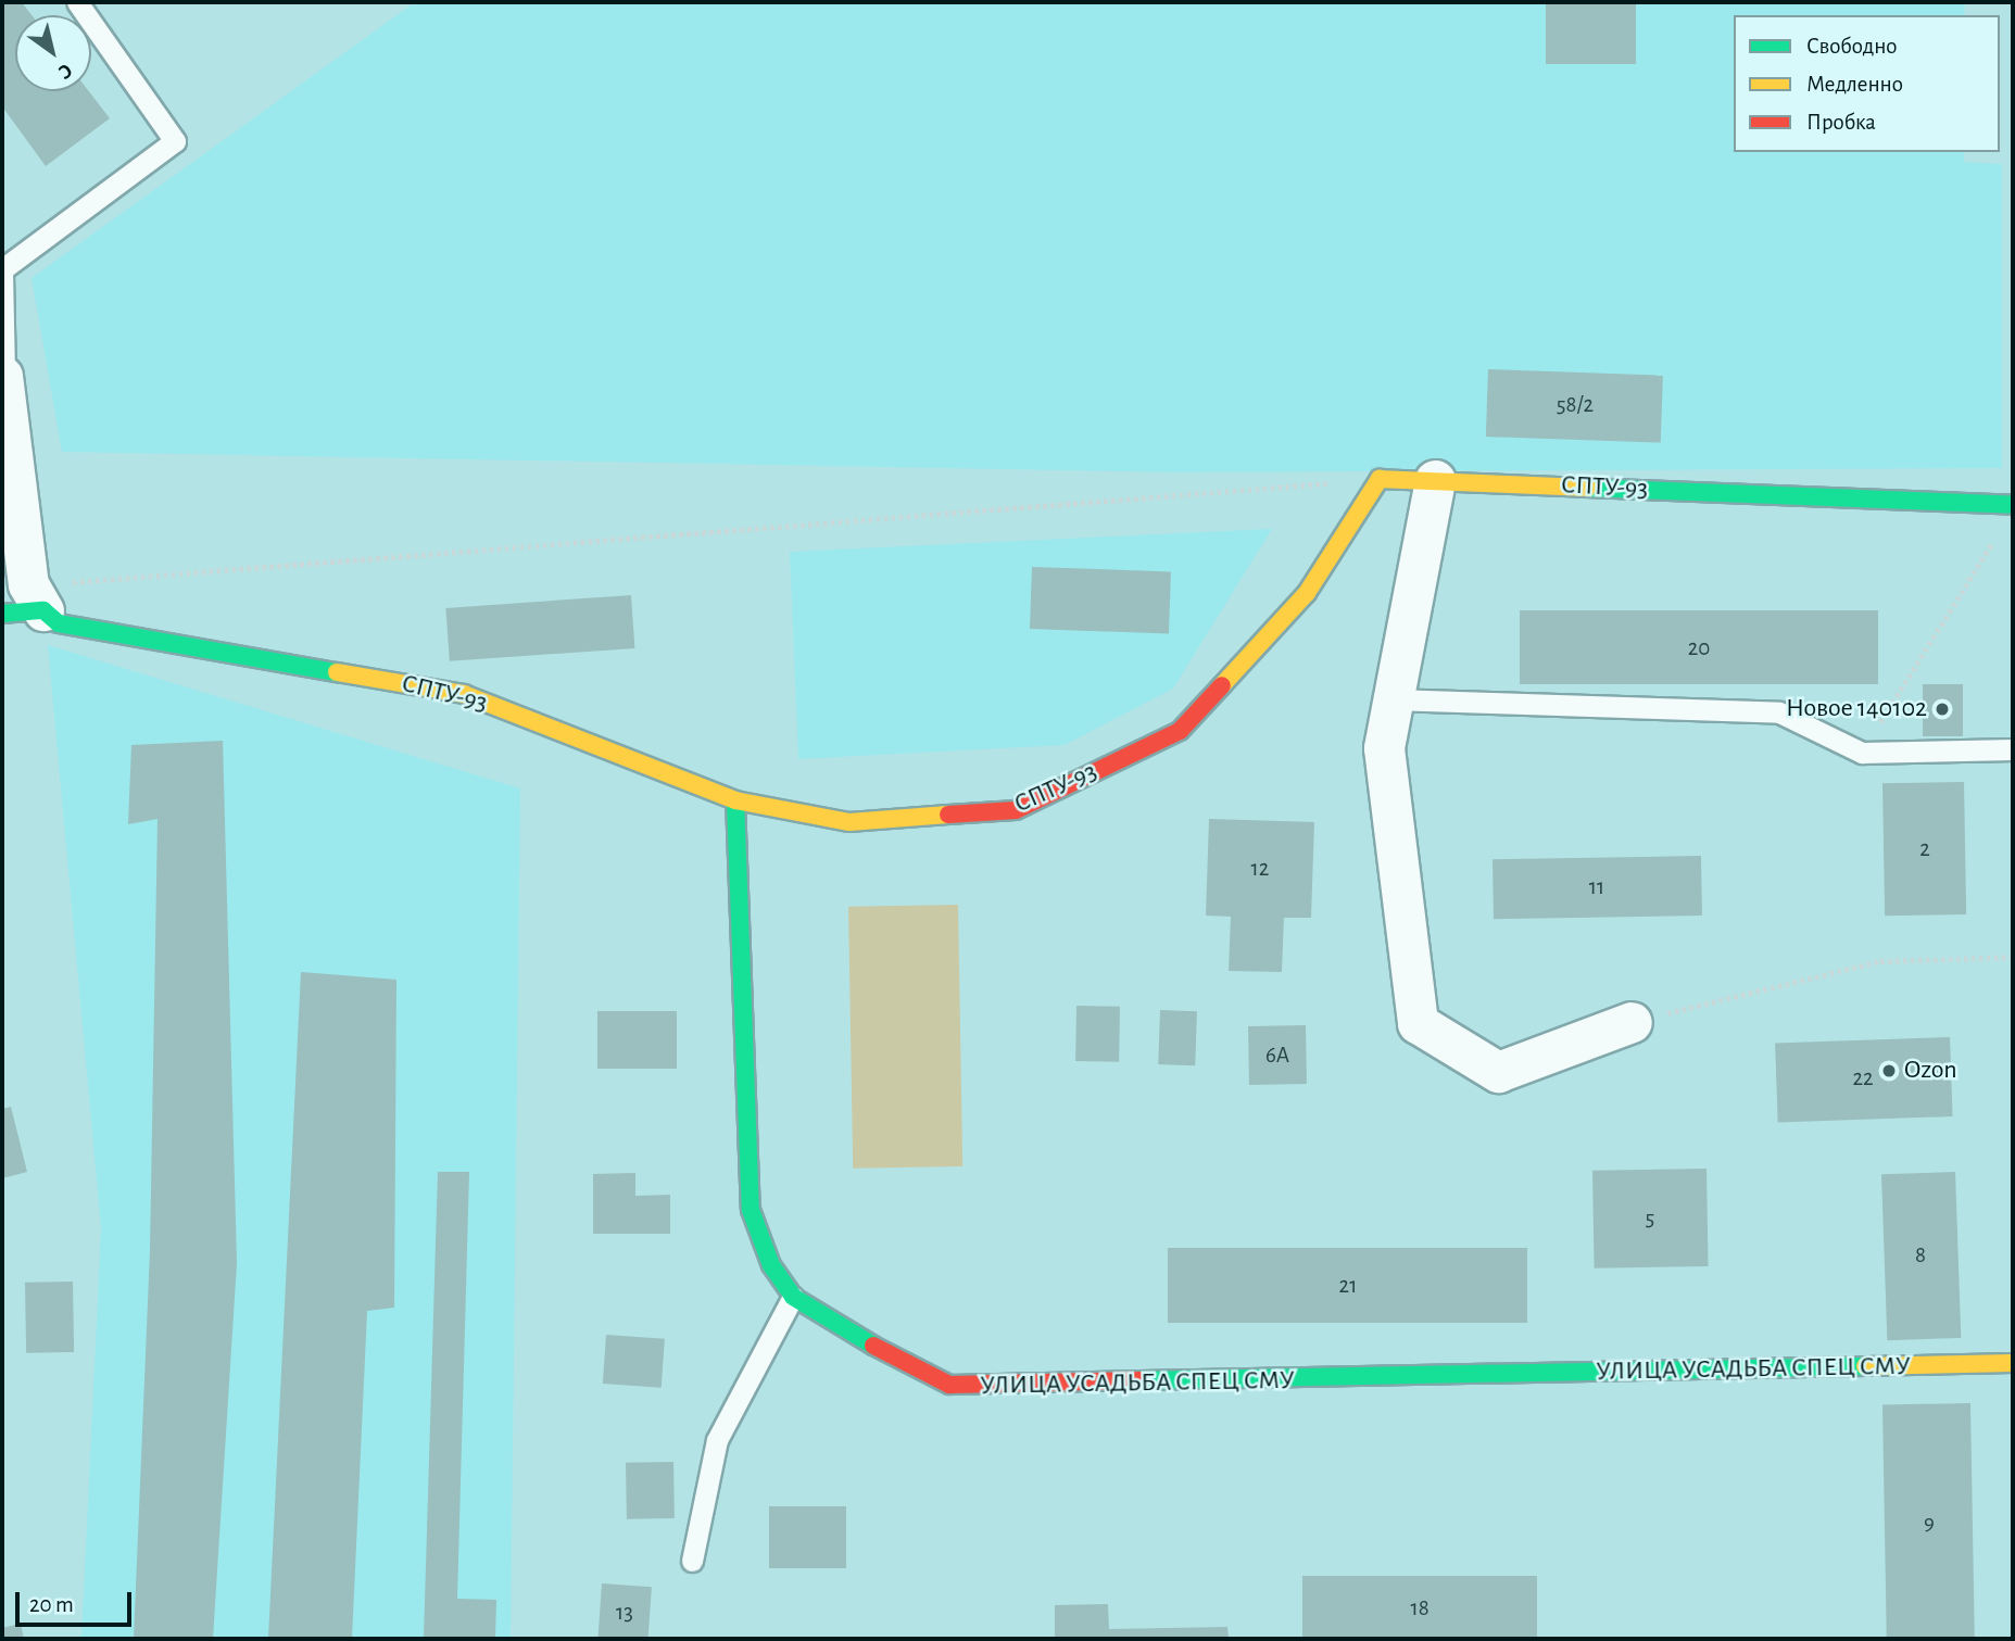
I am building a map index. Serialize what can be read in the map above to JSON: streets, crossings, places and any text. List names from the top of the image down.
{
  "streets": {
    "street": ["СПТУ-93", "УЛИЦА УСАДЬБА СПЕЦ СМУ"]
  },
  "crossings": [
    ["СПТУ-93", "УЛИЦА УСАДЬБА СПЕЦ СМУ"]
  ],
  "places": ["Новое 140102", "Ozon"],
  "house_numbers": [
    "58/2",
    "20",
    "2",
    "12",
    "11",
    "6А",
    "22",
    "5",
    "8",
    "21",
    "9",
    "18",
    "13"
  ],
  "legend": ["Свободно", "Медленно", "Пробка"],
  "scale_bar": "20 m",
  "north": "bottom right"
}
